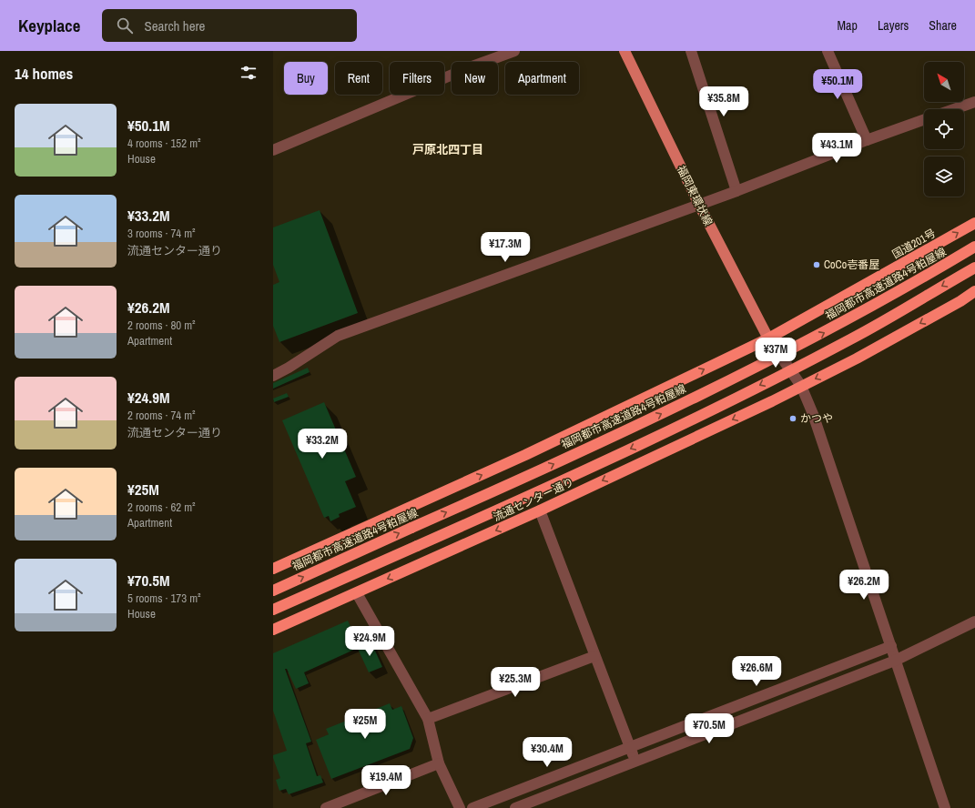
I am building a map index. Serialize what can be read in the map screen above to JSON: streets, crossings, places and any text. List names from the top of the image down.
{
  "streets": {
    "highway": ["国道201号", "福岡都市高速道路4号粕屋線", "流通センター通り"],
    "main road": ["福岡東環状線"]
  },
  "crossings": [
    ["福岡東環状線", "国道201号"]
  ],
  "districts": ["戸原北四丁目"],
  "places": ["CoCo壱番屋", "かつや"],
  "north": "top left",
  "page": {
    "header": "Keyplace",
    "search": "Search here",
    "nav": ["Map", "Layers", "Share"],
    "heading": "14 homes",
    "chip": [
      "Buy",
      "Rent",
      "Filters",
      "New",
      "Apartment"
    ],
    "price": [
      "¥50.1M",
      "¥35.8M",
      "¥43.1M",
      "¥17.3M",
      "¥37M",
      "¥33.2M",
      "¥26.2M",
      "¥24.9M",
      "¥26.6M",
      "¥25.3M",
      "¥25M",
      "¥70.5M",
      "¥30.4M",
      "¥19.4M"
    ],
    "list": [
      {
        "name": "¥50.1M",
        "note": "4 rooms · 152 m² · House"
      },
      {
        "name": "¥33.2M",
        "note": "3 rooms · 74 m² · 流通センター通り"
      },
      {
        "name": "¥26.2M",
        "note": "2 rooms · 80 m² · Apartment"
      },
      {
        "name": "¥24.9M",
        "note": "2 rooms · 74 m² · 流通センター通り"
      },
      {
        "name": "¥25M",
        "note": "2 rooms · 62 m² · Apartment"
      },
      {
        "name": "¥70.5M",
        "note": "5 rooms · 173 m² · House"
      }
    ]
  }
}
